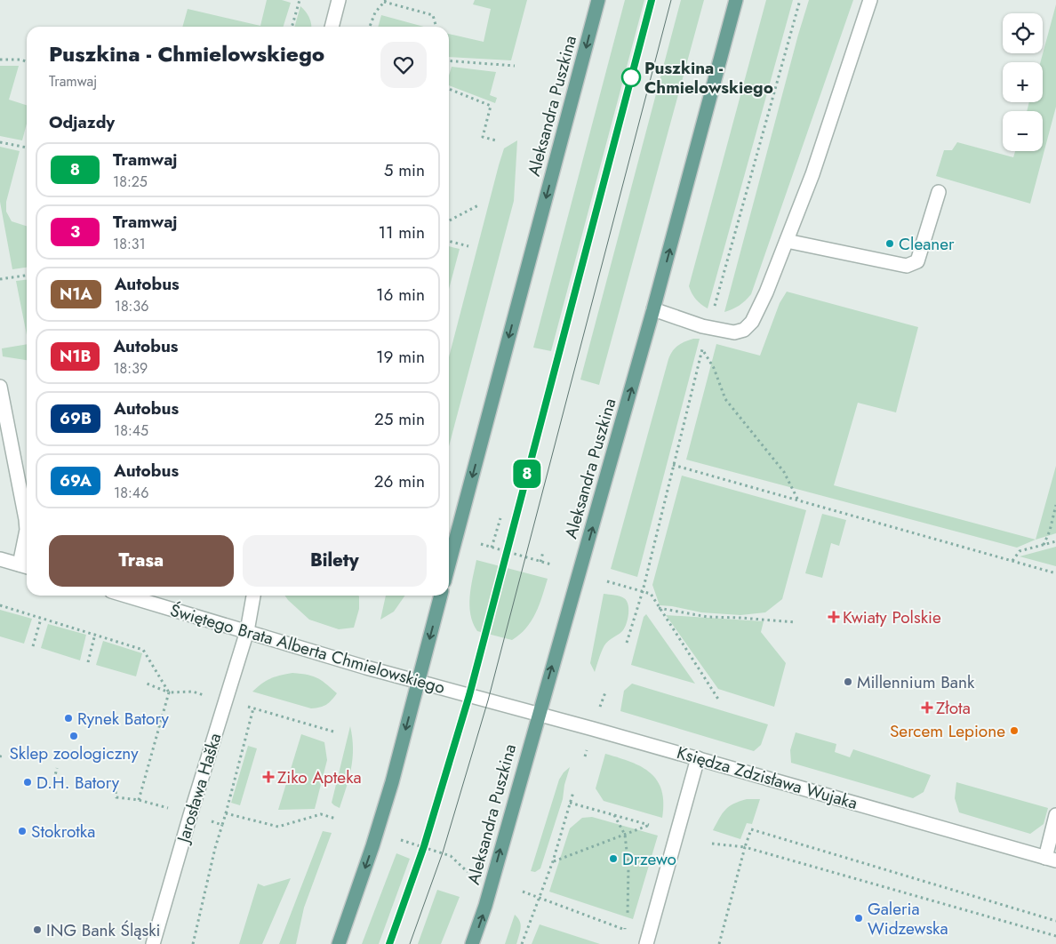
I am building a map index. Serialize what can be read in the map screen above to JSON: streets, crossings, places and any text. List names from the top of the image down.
{
  "streets": {
    "main road": ["Aleksandra Puszkina"],
    "street": ["Świętego Brata Alberta Chmielowskiego", "Księdza Zdzisława Wujaka", "Jarosława Haška"]
  },
  "crossings": [
    ["Aleksandra Puszkina", "Księdza Zdzisława Wujaka"],
    ["Świętego Brata Alberta Chmielowskiego", "Księdza Zdzisława Wujaka"],
    ["Świętego Brata Alberta Chmielowskiego", "Jarosława Haška"]
  ],
  "places": {
    "other": [
      "Puszkina - Chmielowskiego",
      "Cleaner",
      "Millennium Bank",
      "Rynek Batory",
      "Sercem Lepione",
      "Sklep zoologiczny",
      "D.H. Batory",
      "Stokrotka",
      "Drzewo",
      "Galeria Widzewska",
      "ING Bank Śląski"
    ],
    "health": ["Kwiaty Polskie", "Złota", "Ziko Apteka"]
  },
  "lines": ["tram line 8"],
  "page": {
    "on_map": "8",
    "map_buttons": ["+", "−"],
    "heading": [
      ["Puszkina - Chmielowskiego", "Tramwaj"],
      "Odjazdy"
    ],
    "list": [
      {
        "mark": "8",
        "name": "Tramwaj",
        "note": "18:25",
        "value": "5 min"
      },
      {
        "mark": "3",
        "name": "Tramwaj",
        "note": "18:31",
        "value": "11 min"
      },
      {
        "mark": "N1A",
        "name": "Autobus",
        "note": "18:36",
        "value": "16 min"
      },
      {
        "mark": "N1B",
        "name": "Autobus",
        "note": "18:39",
        "value": "19 min"
      },
      {
        "mark": "69B",
        "name": "Autobus",
        "note": "18:45",
        "value": "25 min"
      },
      {
        "mark": "69A",
        "name": "Autobus",
        "note": "18:46",
        "value": "26 min"
      }
    ],
    "buttons": ["Trasa", "Bilety"]
  }
}
